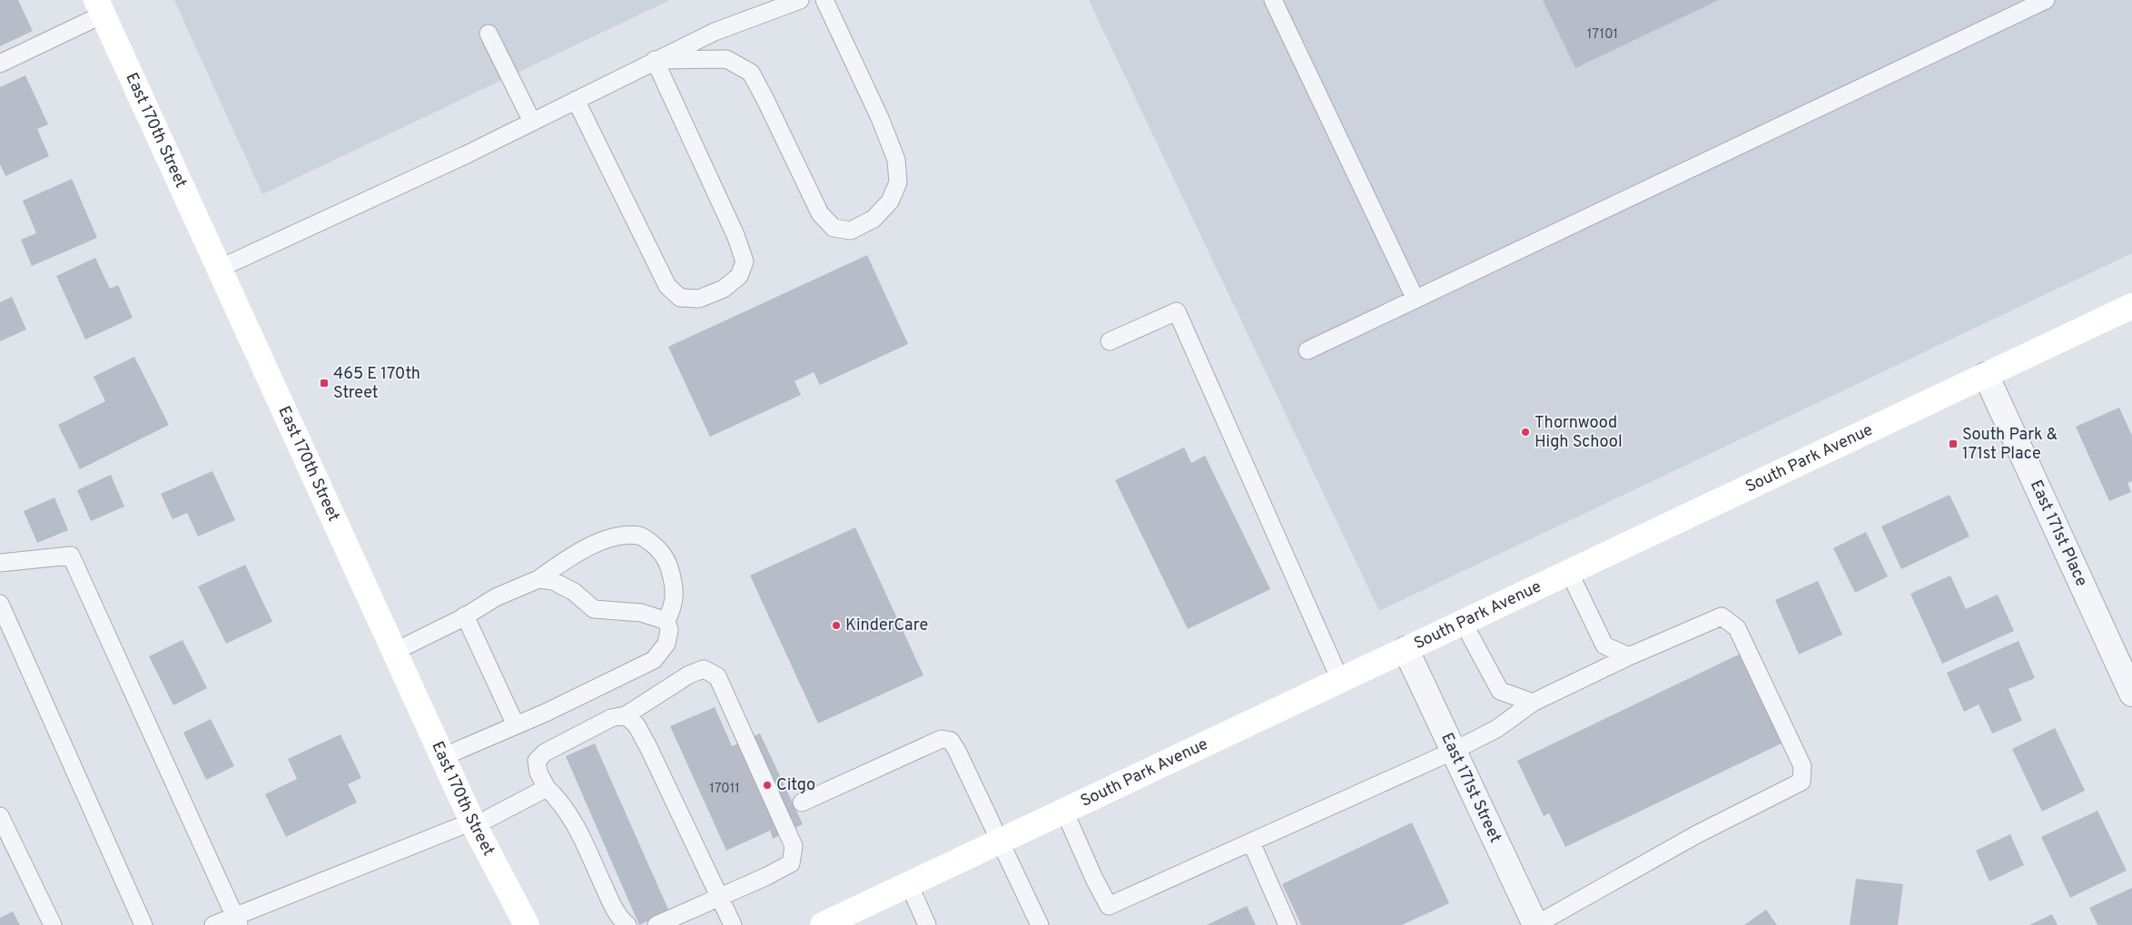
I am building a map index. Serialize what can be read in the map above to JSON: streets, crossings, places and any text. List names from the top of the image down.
{
  "streets": {
    "street": [
      "East 170th Street",
      "South Park Avenue",
      "East 171st Place",
      "East 171st Street"
    ]
  },
  "crossings": [
    ["South Park Avenue", "East 171st Place"],
    ["South Park Avenue", "East 171st Street"]
  ],
  "places": {
    "transit": ["465 E 170th Street", "South Park & 171st Place"],
    "other": ["Thornwood High School", "KinderCare", "Citgo"]
  },
  "house_numbers": ["17101", "17011"]
}
